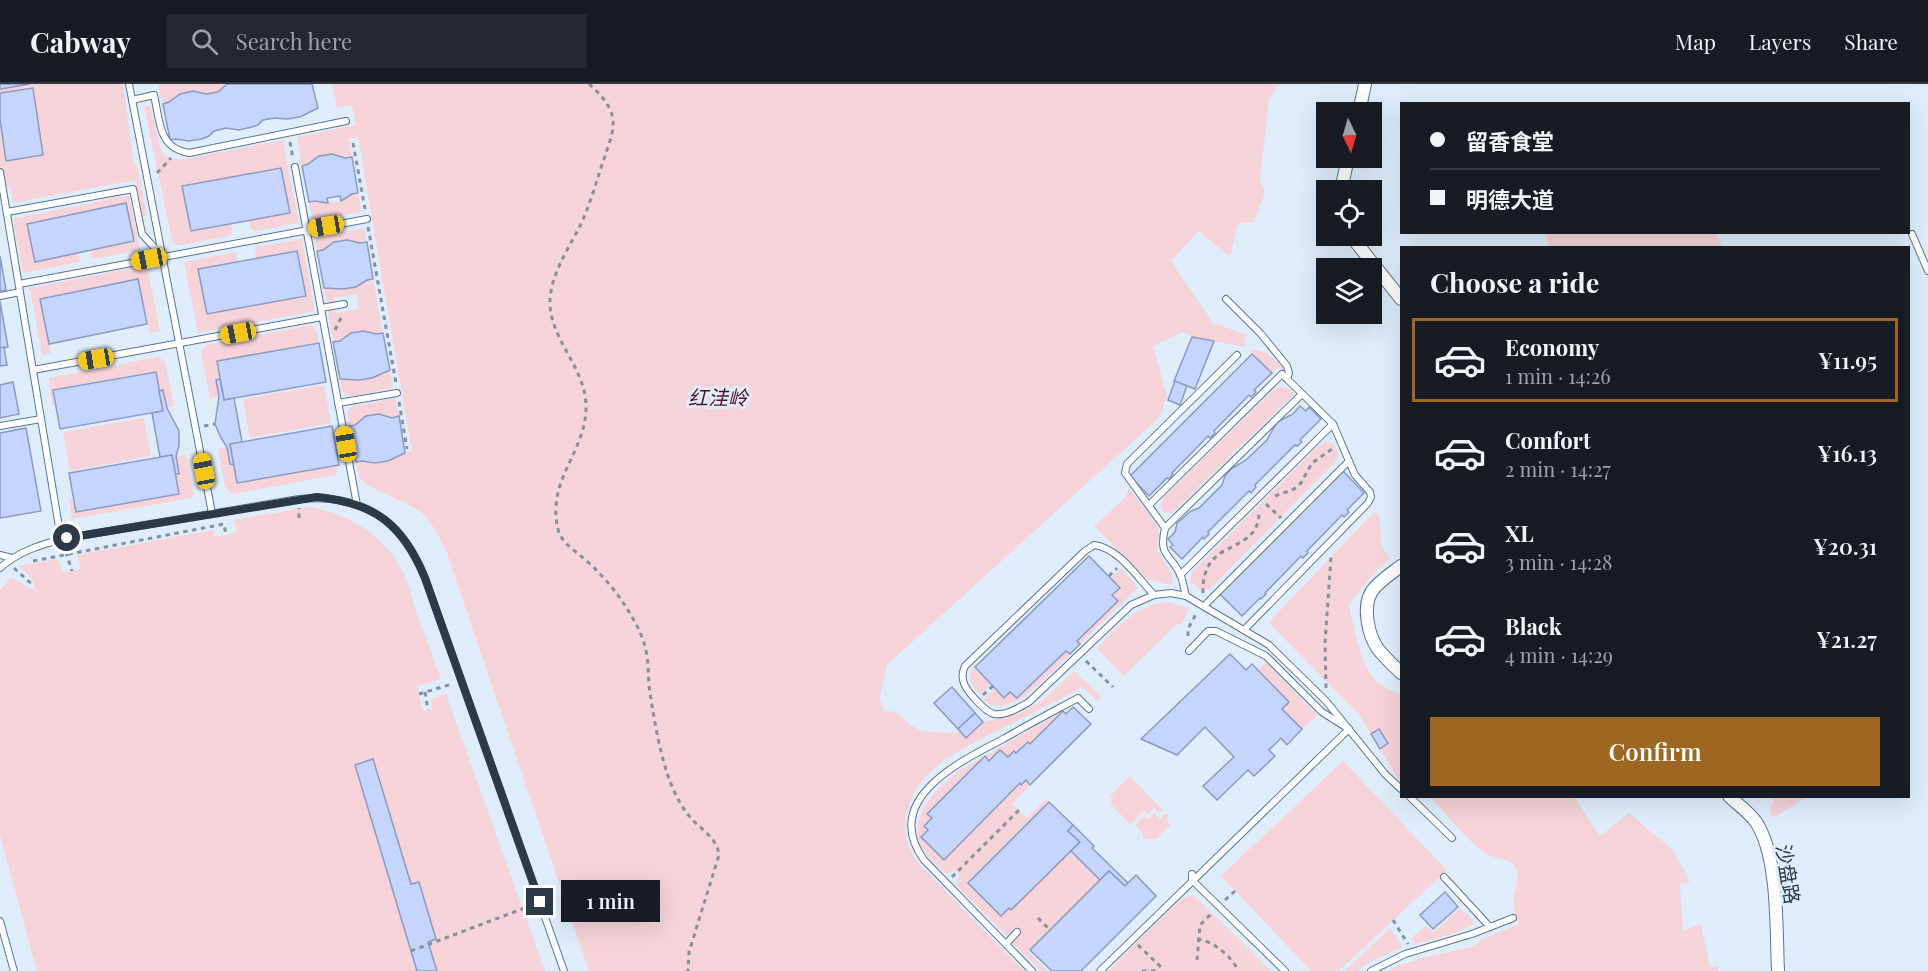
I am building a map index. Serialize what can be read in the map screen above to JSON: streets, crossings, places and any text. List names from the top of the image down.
{
  "streets": {
    "street": ["沙盘路"]
  },
  "parks": ["红洼岭"],
  "north": "bottom",
  "page": {
    "header": "Cabway",
    "search": "Search here",
    "nav": ["Map", "Layers", "Share"],
    "banner": ["留香食堂", "明德大道"],
    "heading": "Choose a ride",
    "list": [
      {
        "name": "Economy",
        "note": "1 min · 14:26",
        "value": "¥11.95"
      },
      {
        "name": "Comfort",
        "note": "2 min · 14:27",
        "value": "¥16.13"
      },
      {
        "name": "XL",
        "note": "3 min · 14:28",
        "value": "¥20.31"
      },
      {
        "name": "Black",
        "note": "4 min · 14:29",
        "value": "¥21.27"
      }
    ],
    "buttons": "Confirm",
    "bubble": "1 min"
  }
}
